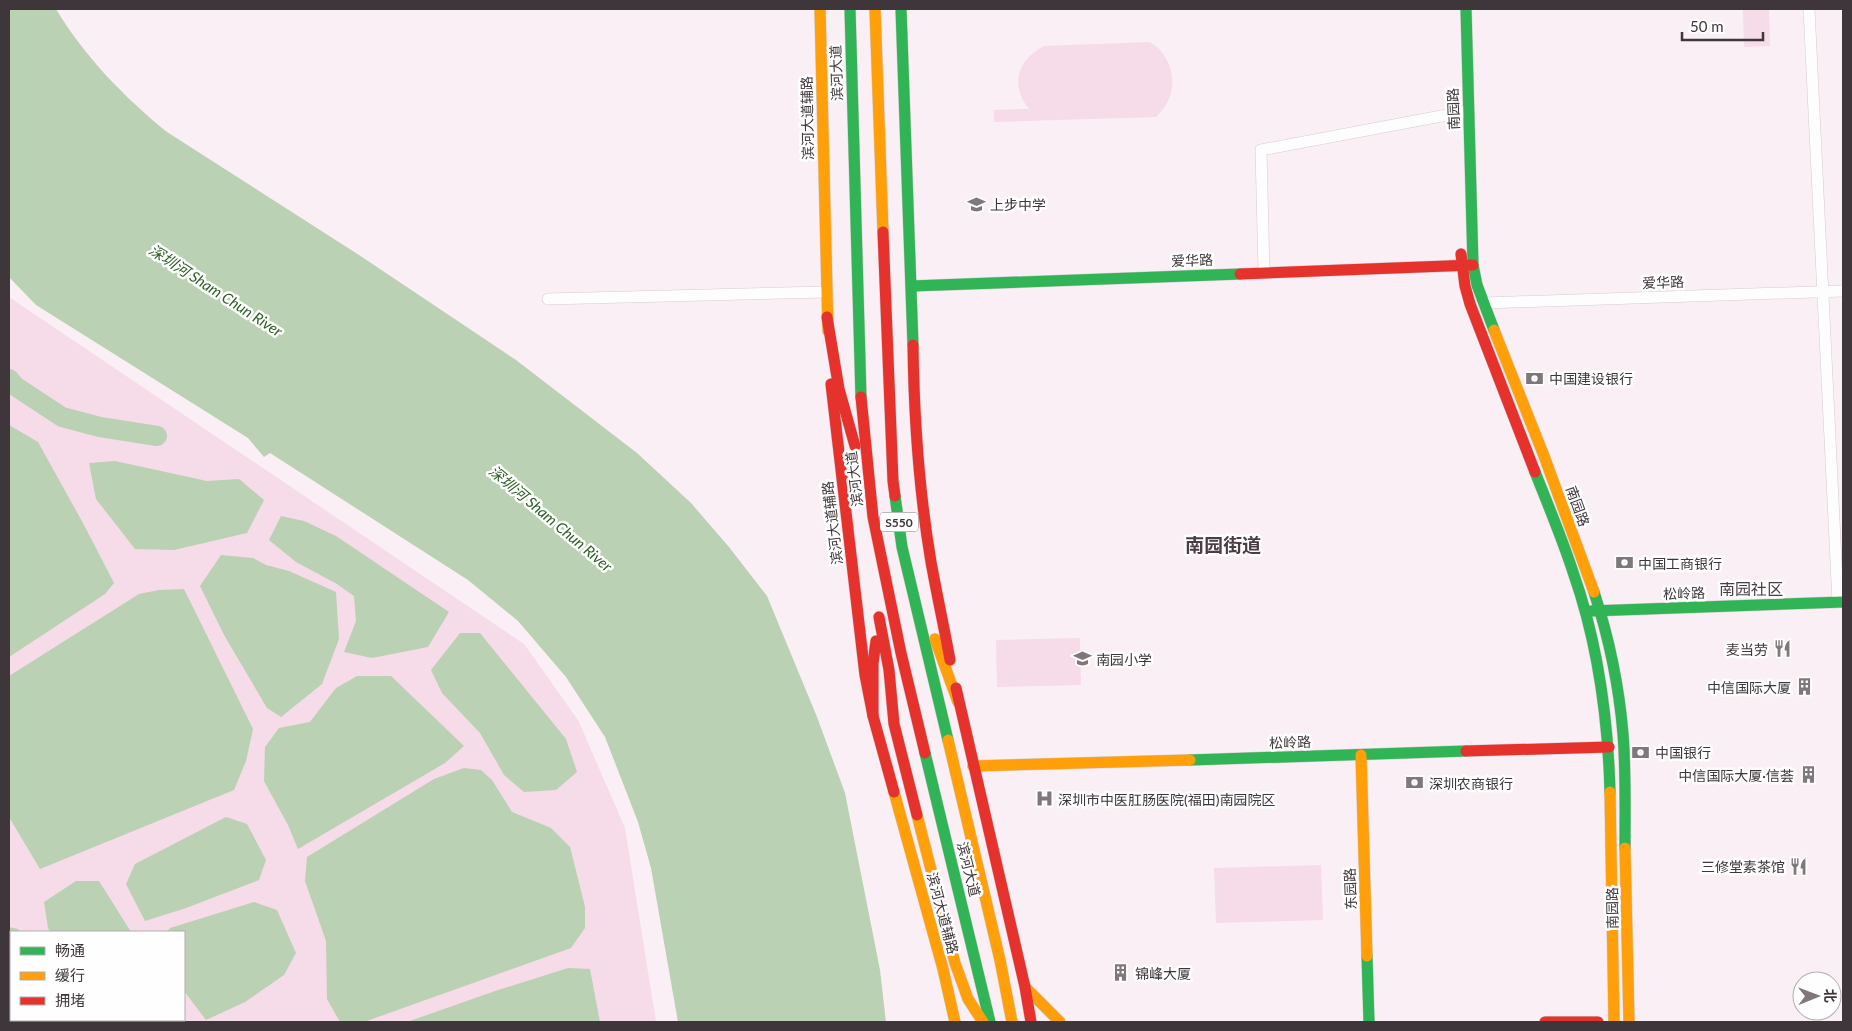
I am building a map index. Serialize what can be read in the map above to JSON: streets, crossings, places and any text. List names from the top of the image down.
{
  "streets": {
    "main road": [
      "滨河大道",
      "南园路",
      "滨河大道辅路",
      "爱华路",
      "S550",
      "松岭路",
      "东园路"
    ]
  },
  "crossings": [
    ["南园路", "爱华路"],
    ["南园路", "松岭路"],
    ["松岭路", "东园路"]
  ],
  "districts": ["南园街道", "南园社区"],
  "water": ["深圳河 Sham Chun River"],
  "places": {
    "school or university": ["上步中学", "南园小学"],
    "bank": [
      "中国建设银行",
      "中国工商银行",
      "中国银行",
      "深圳农商银行"
    ],
    "restaurant": ["麦当劳", "三修堂素茶馆"],
    "building": ["中信国际大厦", "中信国际大厦·信荟", "锦峰大厦"],
    "hospital": ["深圳市中医肛肠医院(福田)南园院区"]
  },
  "legend": ["畅通", "缓行", "拥堵"],
  "scale_bar": "50 m",
  "north": "right"
}
